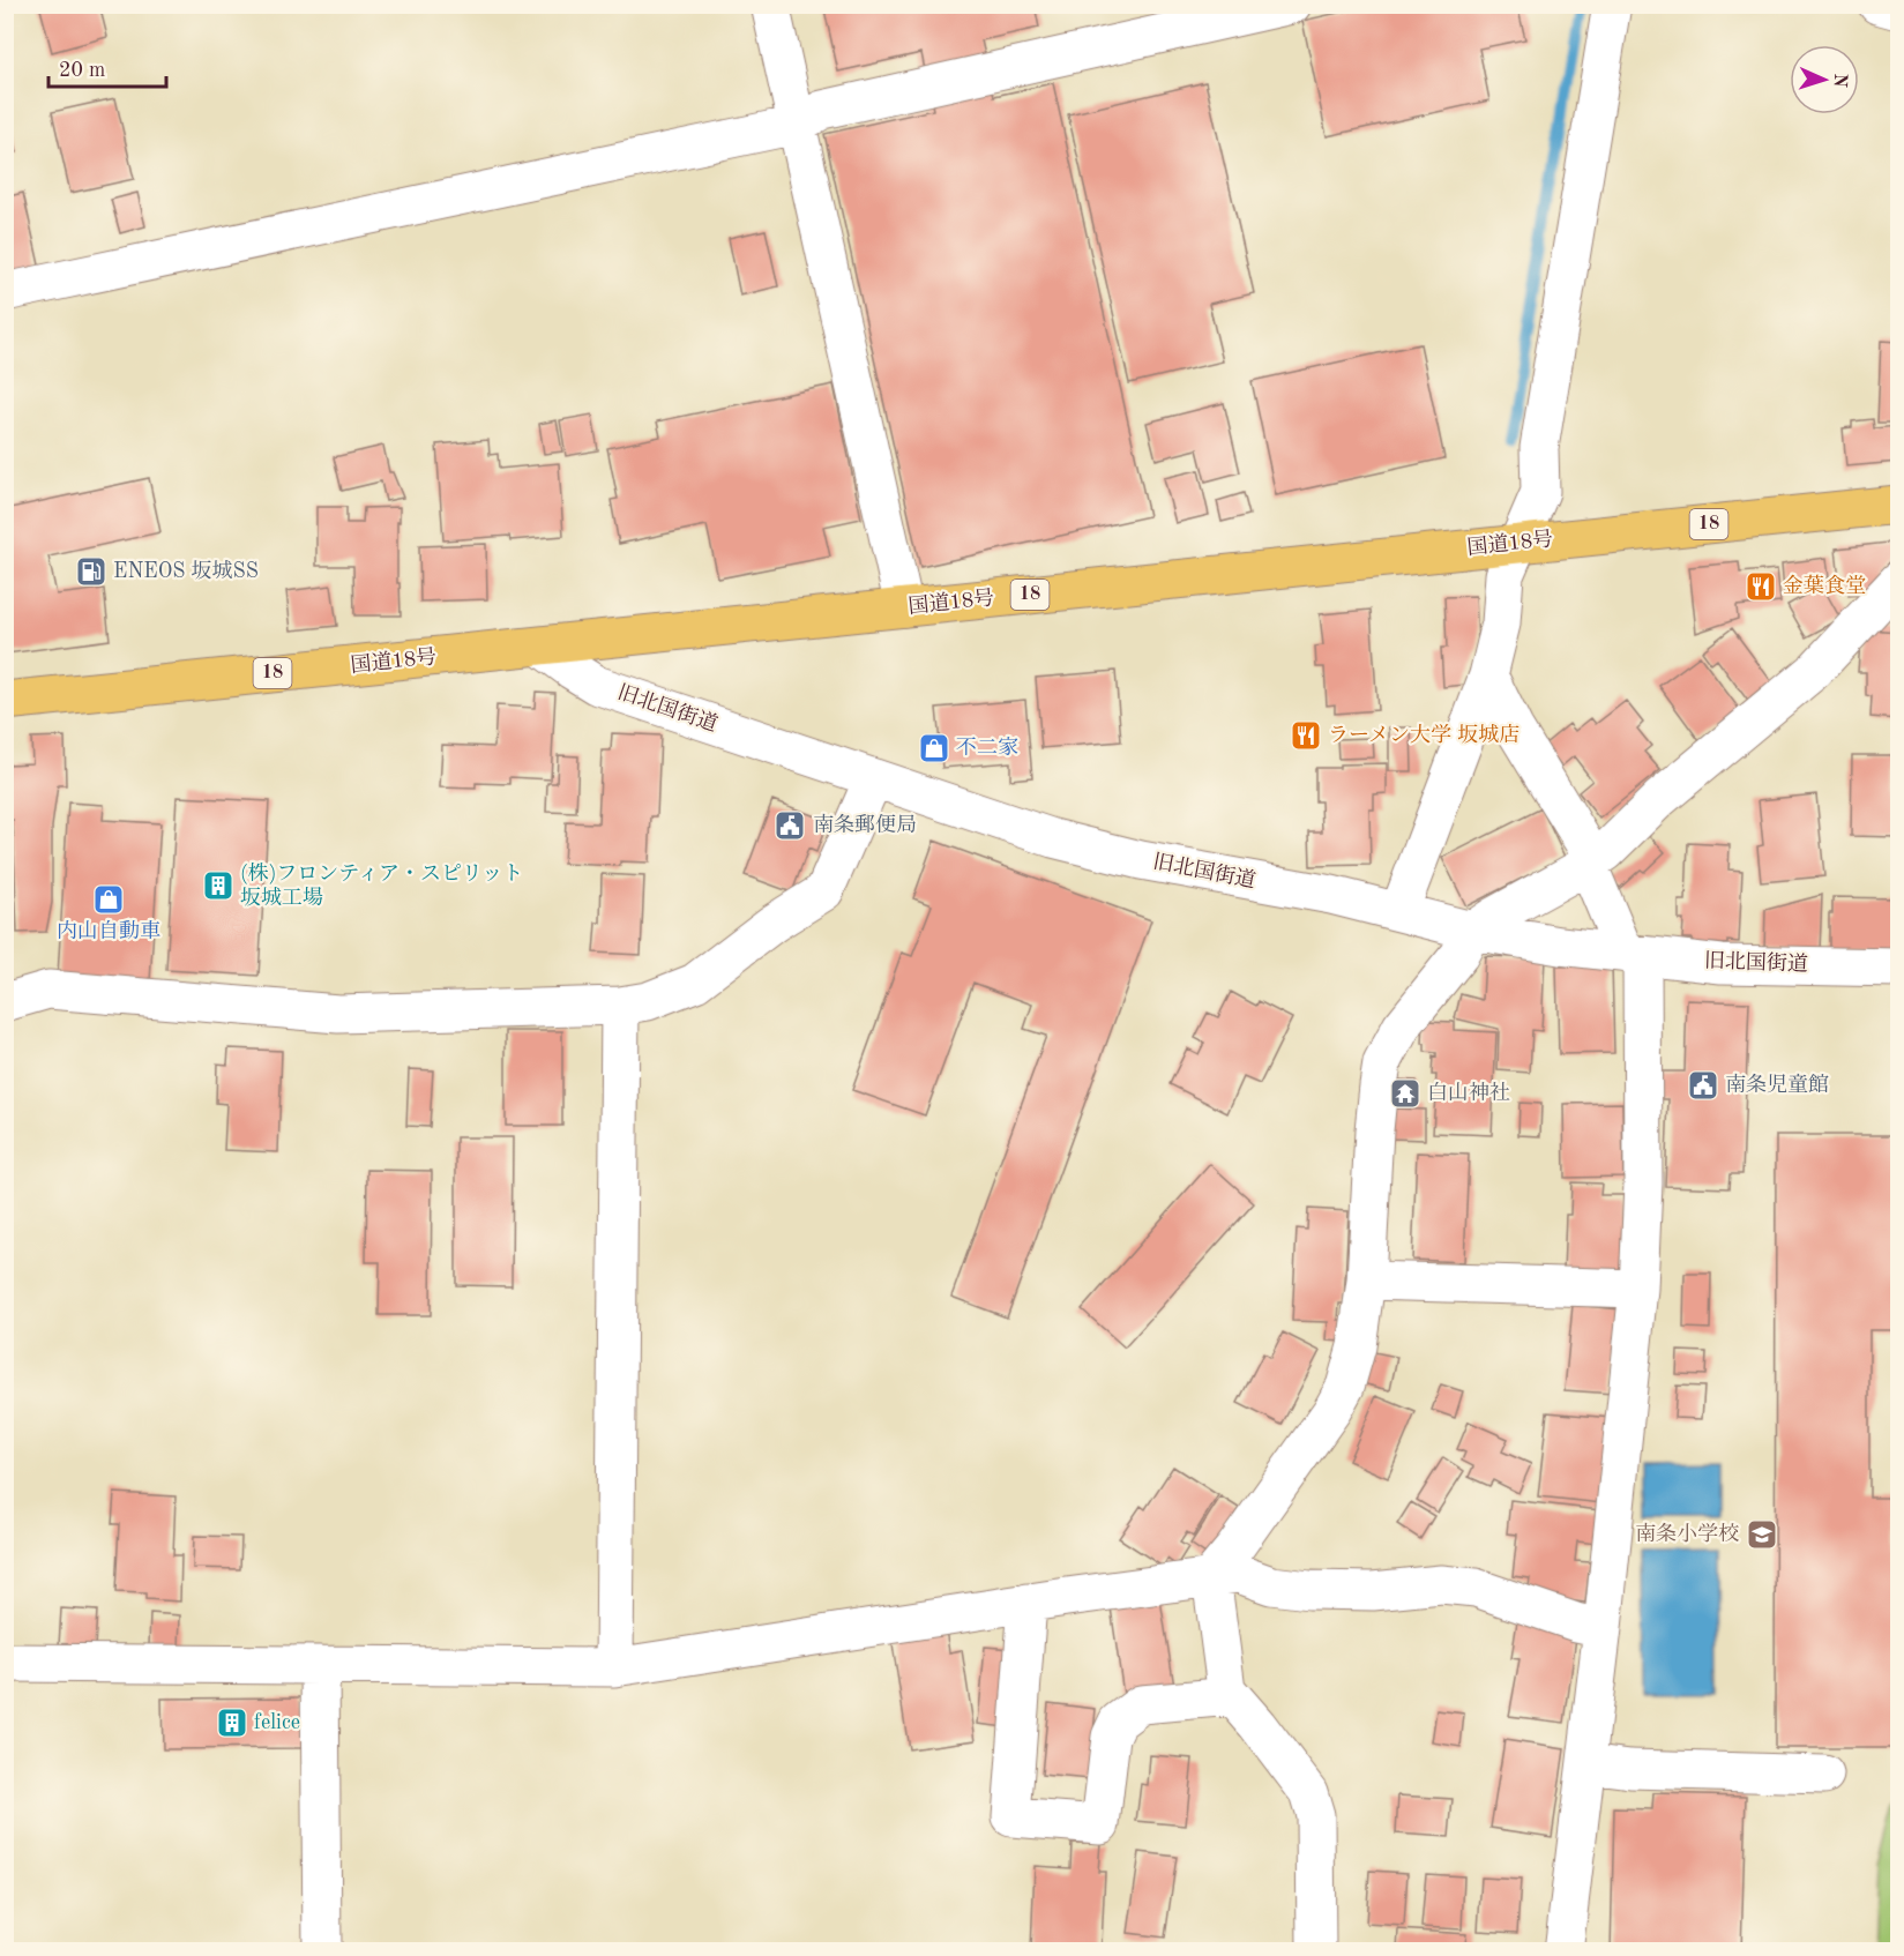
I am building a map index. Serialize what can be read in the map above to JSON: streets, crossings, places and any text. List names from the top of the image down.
{
  "streets": {
    "highway": ["18", "国道18号"],
    "street": ["旧北国街道"]
  },
  "crossings": [
    ["国道18号", "旧北国街道"]
  ],
  "places": {
    "fuel station": ["ENEOS 坂城SS"],
    "restaurant": ["金葉食堂", "ラーメン大学 坂城店"],
    "shop": ["不二家", "内山自動車"],
    "public building": ["南条郵便局", "南条児童館"],
    "building": ["(株)フロンティア・スピリット 坂城工場", "felice"],
    "temple": ["白山神社"],
    "school or university": ["南条小学校"]
  },
  "scale_bar": "20 m",
  "north": "right"
}
